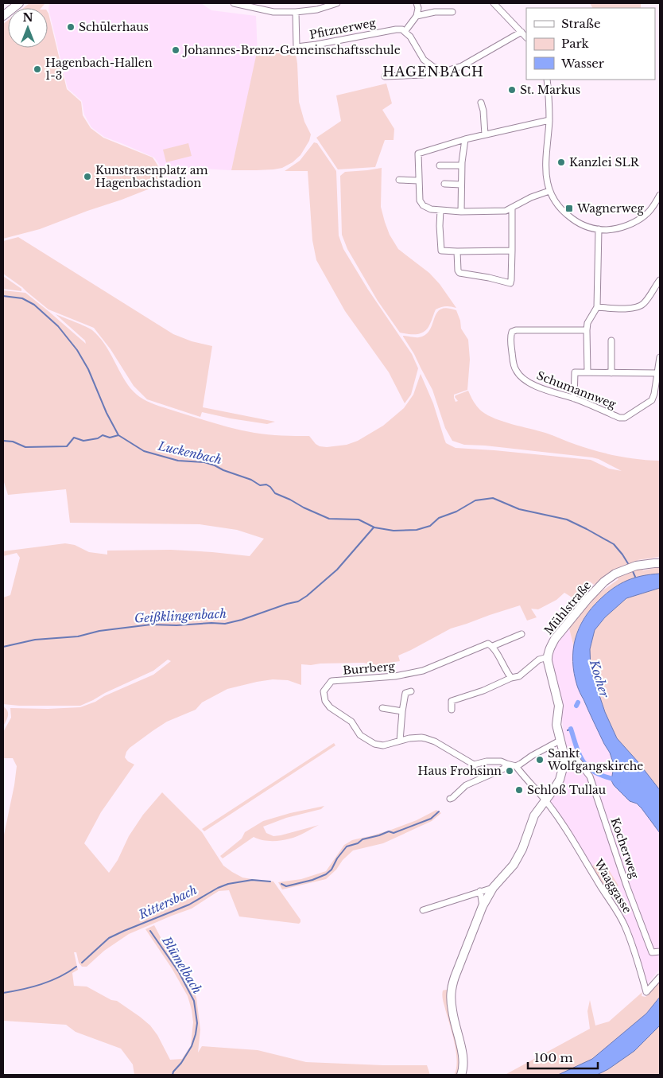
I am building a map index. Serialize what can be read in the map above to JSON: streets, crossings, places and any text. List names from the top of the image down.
{
  "streets": {
    "street": [
      "Pfitznerweg",
      "Schumannweg",
      "Mühlstraße",
      "Burrberg",
      "Kocherweg",
      "Waaggasse"
    ]
  },
  "districts": ["HAGENBACH"],
  "water": [
    "Luckenbach",
    "Geißklingenbach",
    "Kocher",
    "Rittersbach",
    "Blümelbach"
  ],
  "places": {
    "other": [
      "Schülerhaus",
      "Johannes-Brenz-Gemeinschaftsschule",
      "Hagenbach-Hallen 1-3",
      "St. Markus",
      "Kanzlei SLR",
      "Kunstrasenplatz am Hagenbachstadion",
      "Sankt Wolfgangskirche",
      "Haus Frohsinn",
      "Schloß Tullau"
    ],
    "transit": ["Wagnerweg"]
  },
  "legend": ["Straße", "Park", "Wasser"],
  "scale_bar": "100 m",
  "north": "top"
}
